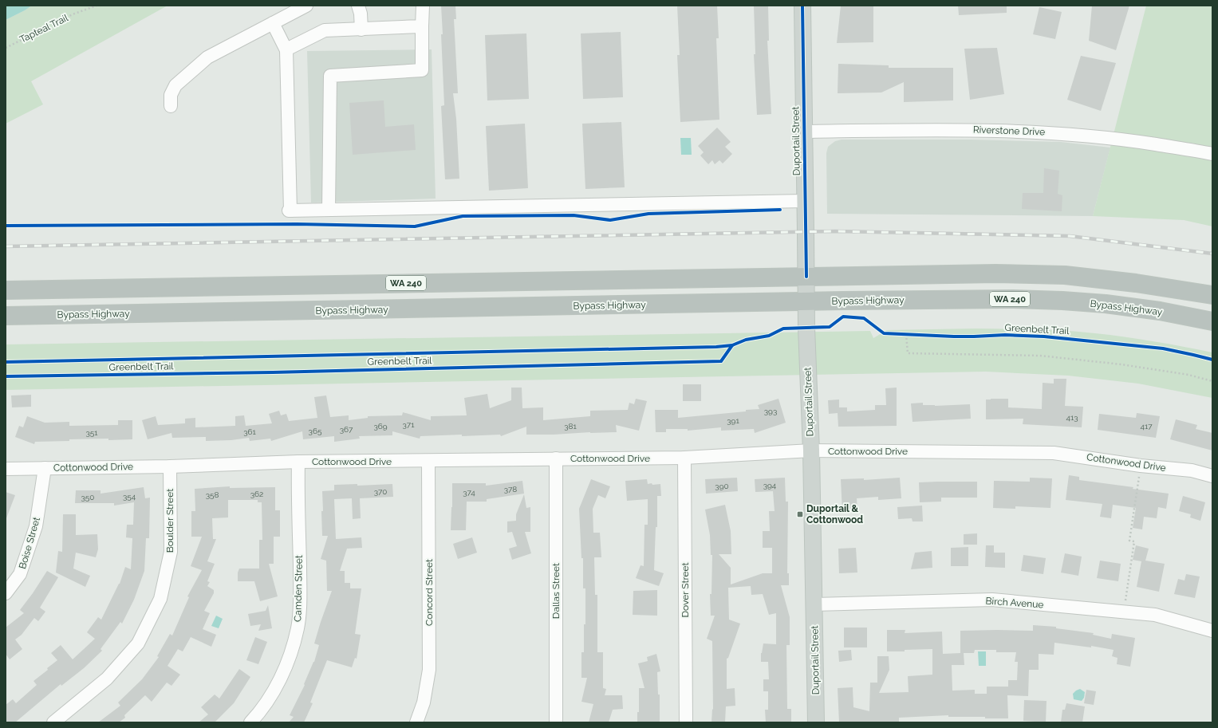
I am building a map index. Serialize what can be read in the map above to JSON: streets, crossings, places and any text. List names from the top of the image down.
{
  "streets": {
    "highway": ["WA 240", "Bypass Highway"],
    "main road": ["Duportail Street"],
    "street": [
      "Riverstone Drive",
      "Cottonwood Drive",
      "Boulder Street",
      "Boise Street",
      "Camden Street",
      "Dover Street",
      "Dallas Street",
      "Concord Street",
      "Birch Avenue"
    ],
    "path": ["Tapteal Trail"],
    "cycle path": ["Greenbelt Trail"]
  },
  "crossings": [
    ["Riverstone Drive", "Duportail Street"],
    ["Duportail Street", "WA 240"],
    ["Duportail Street", "Bypass Highway"],
    ["Duportail Street", "Cottonwood Drive"],
    ["Duportail Street", "Birch Avenue"],
    ["Cottonwood Drive", "Boulder Street"],
    ["Cottonwood Drive", "Boise Street"],
    ["Cottonwood Drive", "Camden Street"],
    ["Cottonwood Drive", "Dover Street"],
    ["Cottonwood Drive", "Dallas Street"],
    ["Cottonwood Drive", "Concord Street"]
  ],
  "places": {
    "transit": ["Duportail & Cottonwood"]
  },
  "house_numbers": [
    "393",
    "413",
    "391",
    "371",
    "369",
    "381",
    "417",
    "367",
    "365",
    "361",
    "351",
    "394",
    "390",
    "378",
    "370",
    "374",
    "362",
    "358",
    "354",
    "350"
  ]
}
